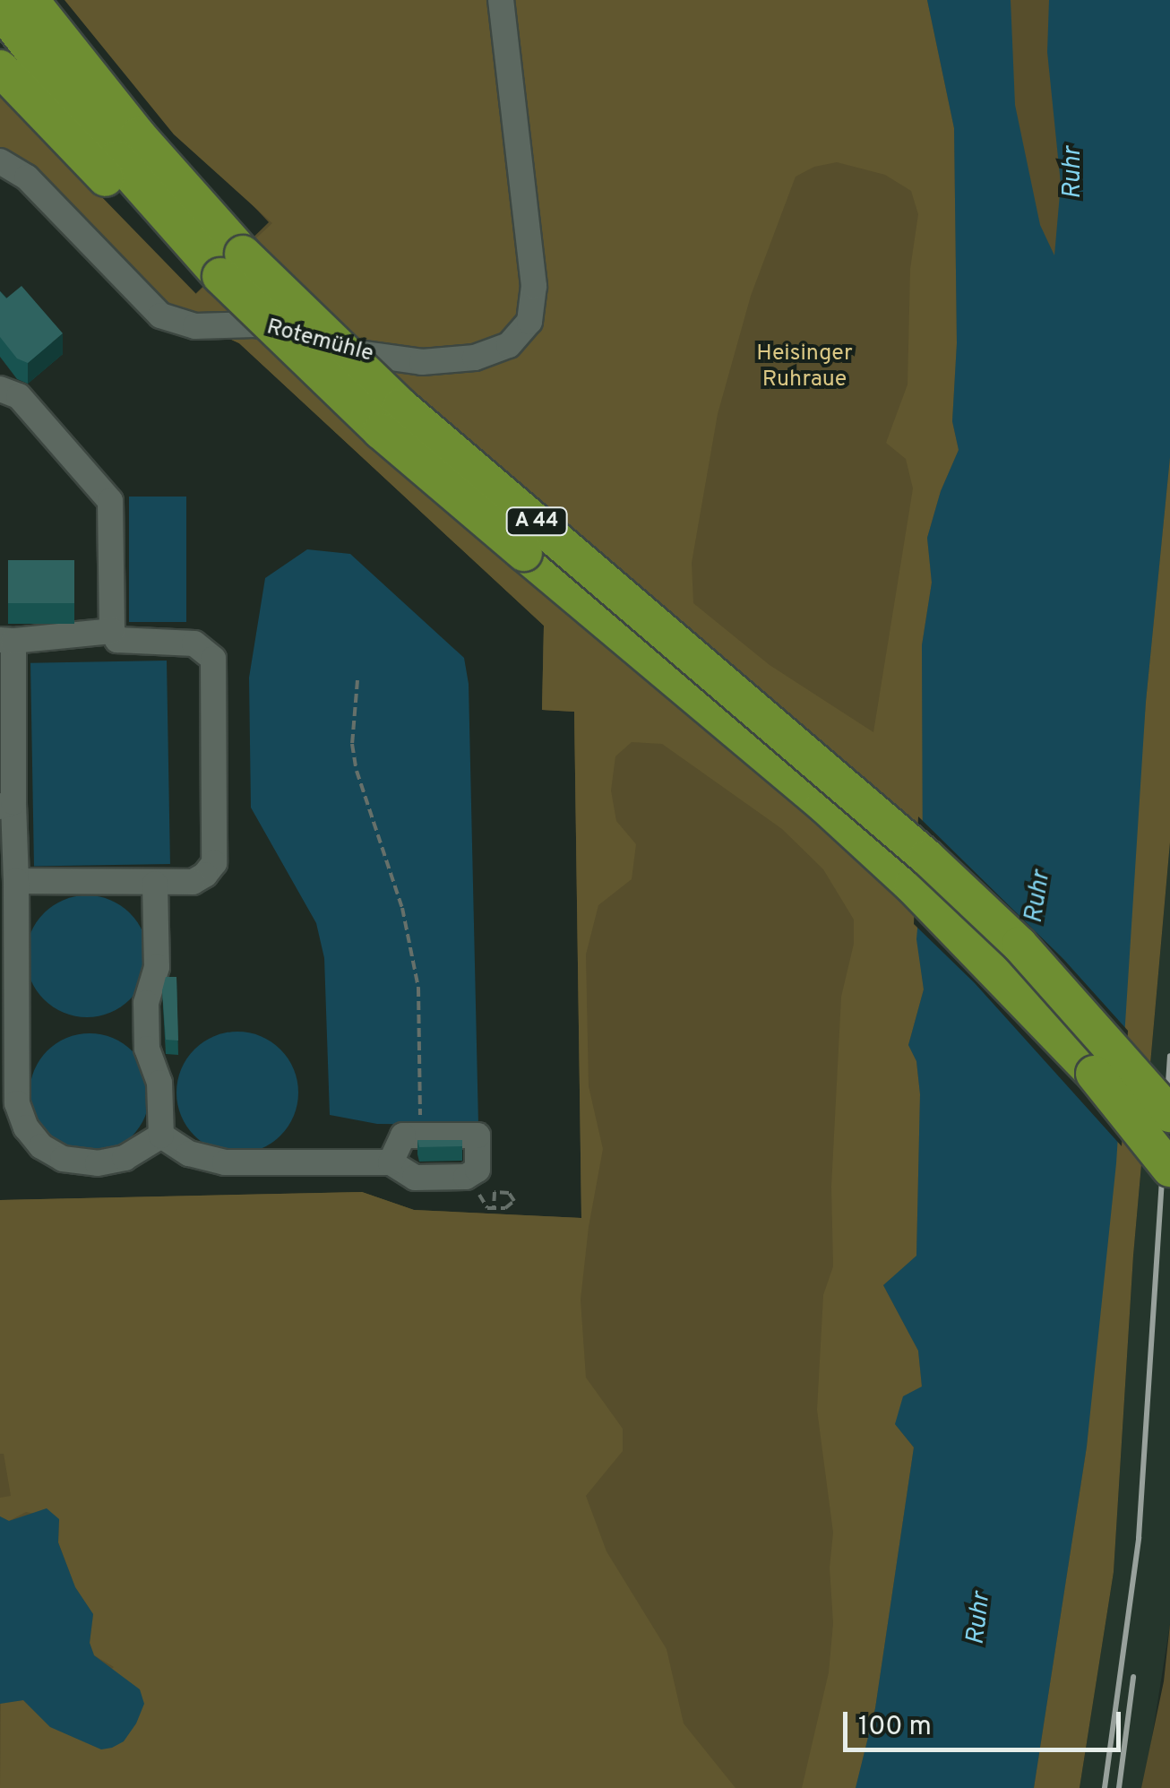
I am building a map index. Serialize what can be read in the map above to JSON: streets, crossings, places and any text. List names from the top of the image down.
{
  "streets": {
    "highway": ["A 44"],
    "lane": ["Rotemühle"]
  },
  "water": ["Ruhr"],
  "parks": ["Heisinger Ruhraue"],
  "scale_bar": "100 m"
}
